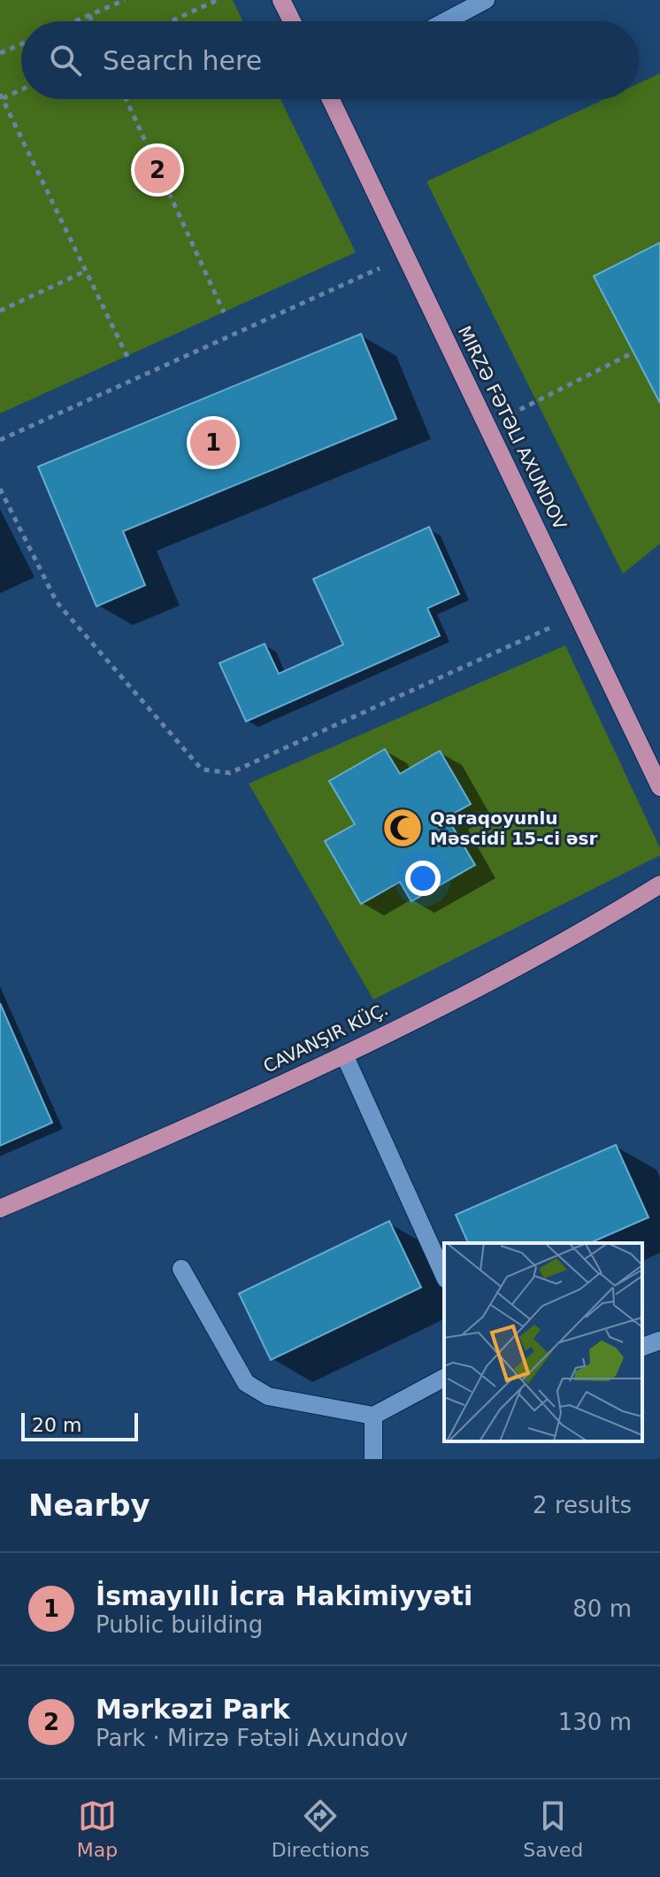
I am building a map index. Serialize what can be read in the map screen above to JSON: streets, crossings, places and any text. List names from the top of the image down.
{
  "streets": {
    "main road": ["MIRZƏ FƏTƏLI AXUNDOV"]
  },
  "places": {
    "mosque": ["Qaraqoyunlu Məscidi 15-ci əsr"]
  },
  "scale_bar": "20 m",
  "page": {
    "search": "Search here",
    "pins": ["2", "1"],
    "scale": "20 m",
    "heading": ["Nearby", "2 results"],
    "list": [
      {
        "mark": "1",
        "name": "İsmayıllı İcra Hakimiyyəti",
        "note": "Public building",
        "value": "80 m"
      },
      {
        "mark": "2",
        "name": "Mərkəzi Park",
        "note": "Park · Mirzə Fətəli Axundov",
        "value": "130 m"
      }
    ],
    "nav": ["Map", "Directions", "Saved"]
  }
}
